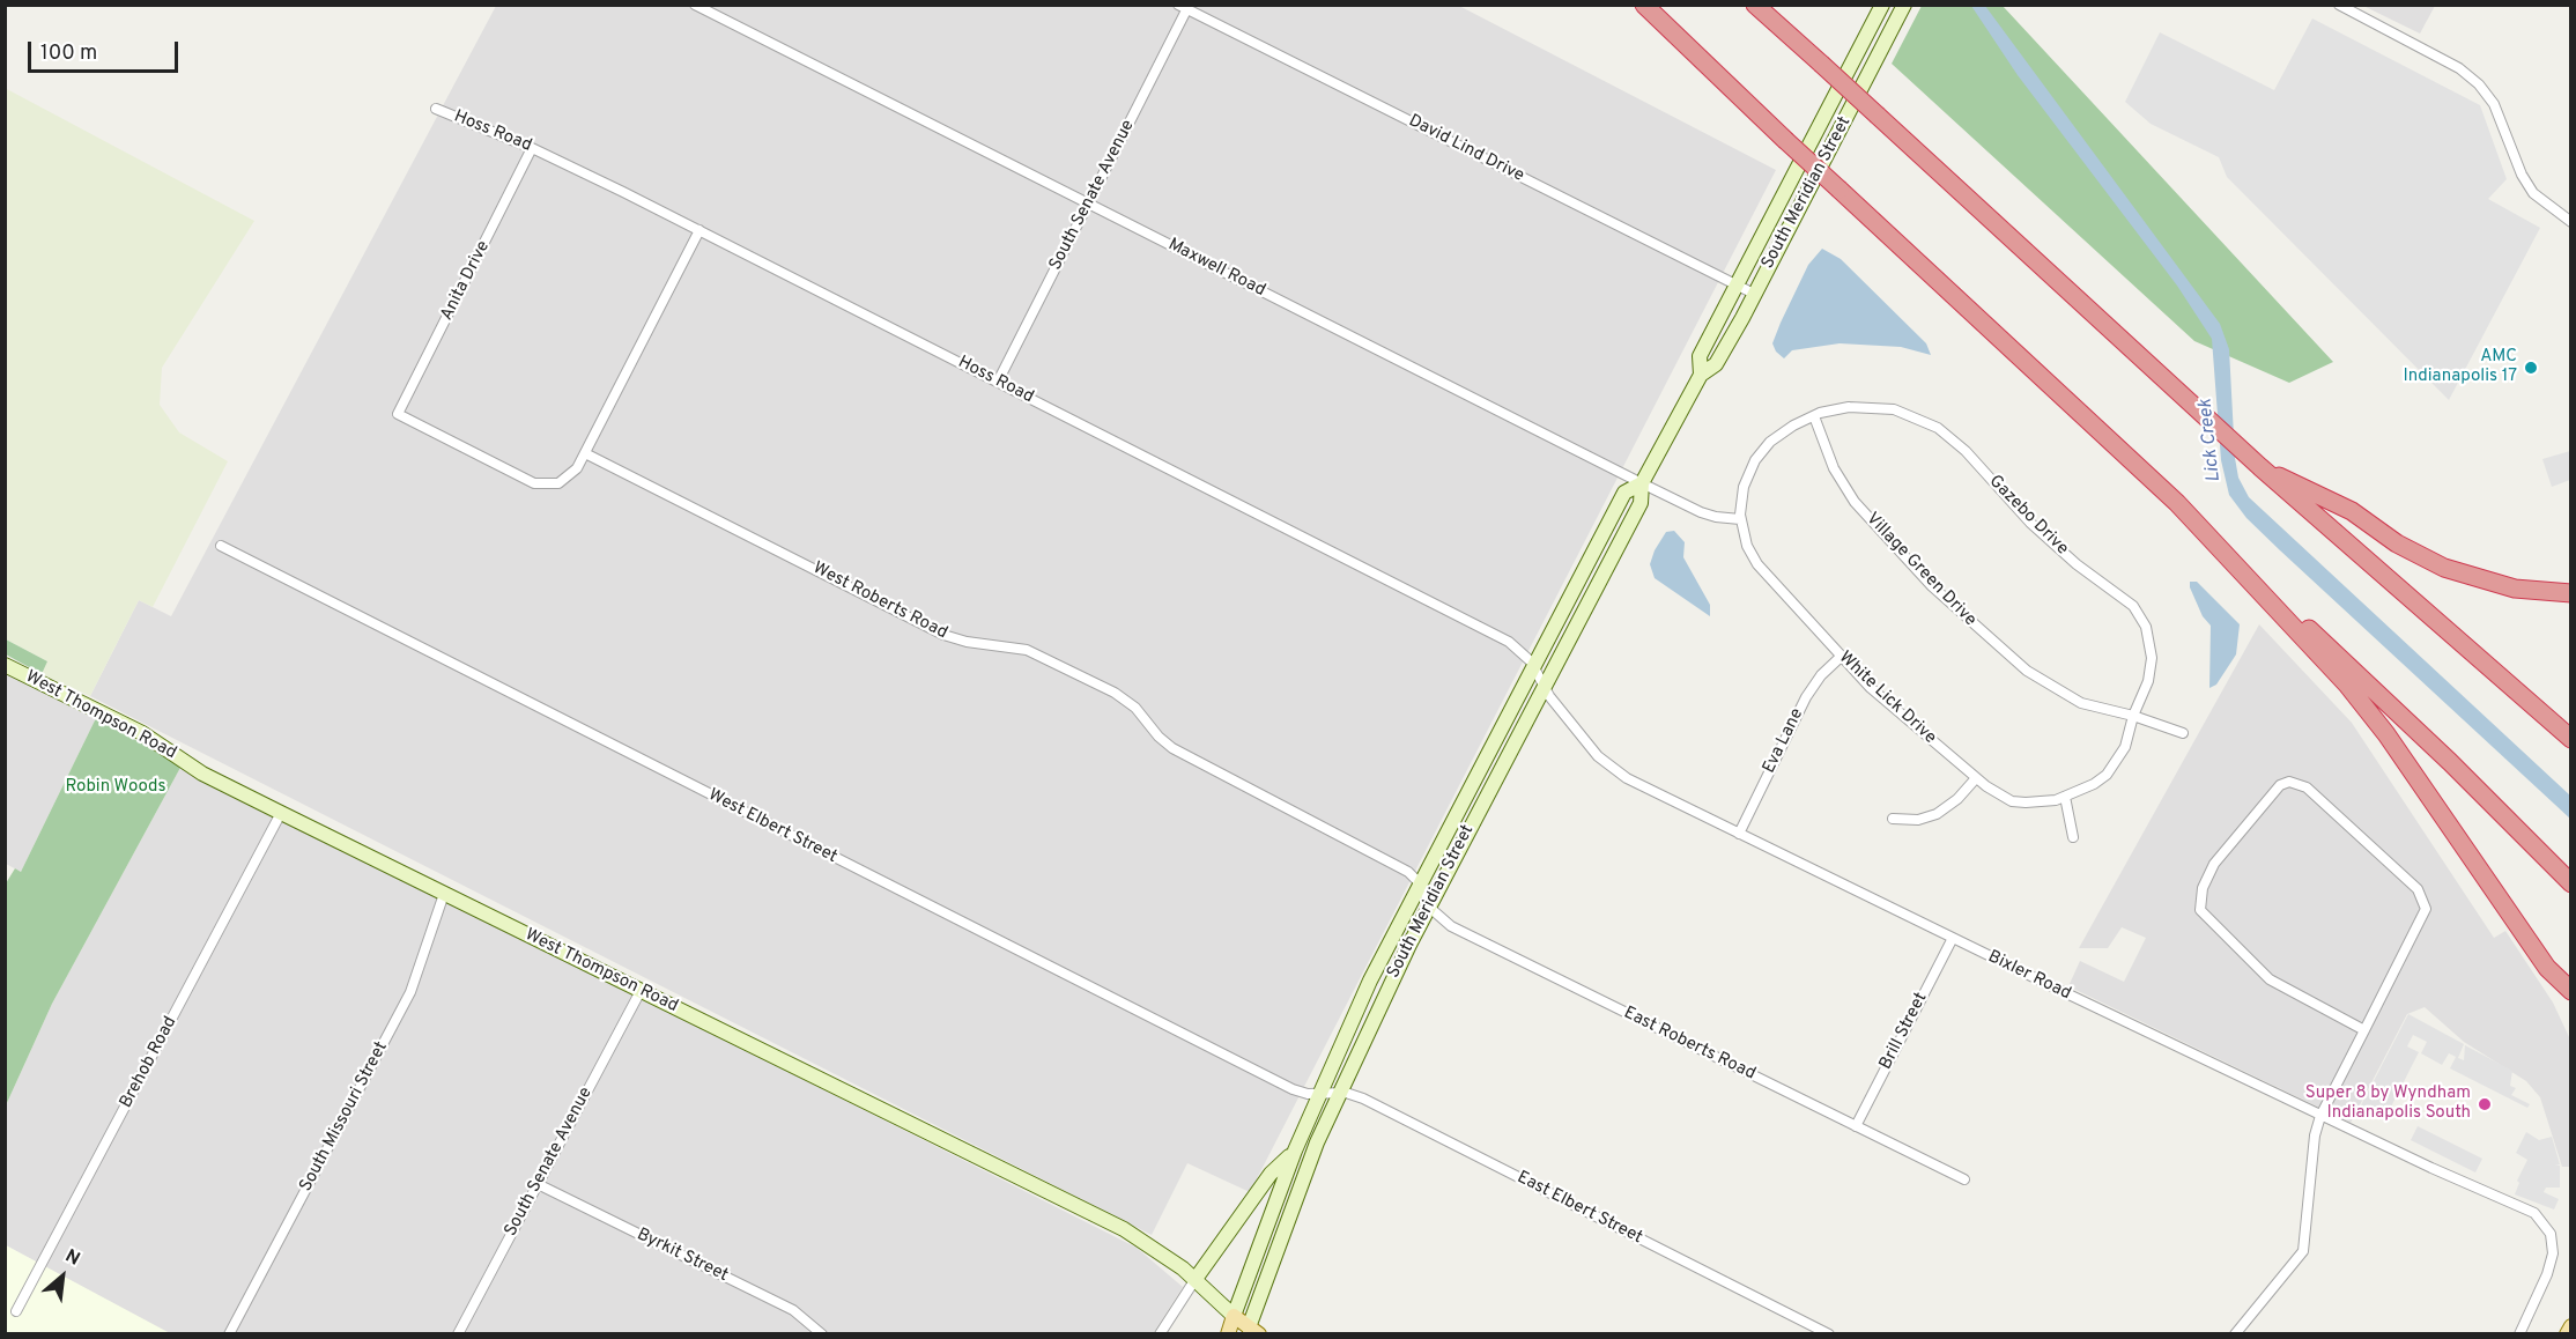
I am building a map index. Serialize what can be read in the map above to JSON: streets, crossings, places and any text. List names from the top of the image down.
{
  "streets": {
    "main road": ["South Meridian Street", "West Thompson Road"],
    "street": [
      "Hoss Road",
      "David Lind Drive",
      "South Senate Avenue",
      "Maxwell Road",
      "Anita Drive",
      "Gazebo Drive",
      "Village Green Drive",
      "West Roberts Road",
      "White Lick Drive",
      "Eva Lane",
      "West Elbert Street",
      "Bixler Road",
      "Brill Street",
      "East Roberts Road",
      "Brehob Road",
      "South Missouri Street",
      "East Elbert Street",
      "Byrkit Street"
    ]
  },
  "crossings": [
    ["Hoss Road", "South Meridian Street"],
    ["Hoss Road", "South Senate Avenue"],
    ["Hoss Road", "Anita Drive"],
    ["Hoss Road", "Bixler Road"],
    ["David Lind Drive", "South Meridian Street"],
    ["David Lind Drive", "South Senate Avenue"],
    ["South Meridian Street", "Maxwell Road"],
    ["South Meridian Street", "West Roberts Road"],
    ["South Meridian Street", "West Thompson Road"],
    ["South Meridian Street", "West Elbert Street"],
    ["South Meridian Street", "Bixler Road"],
    ["South Meridian Street", "East Roberts Road"],
    ["South Meridian Street", "East Elbert Street"],
    ["South Senate Avenue", "Maxwell Road"],
    ["South Senate Avenue", "West Thompson Road"],
    ["South Senate Avenue", "Byrkit Street"],
    ["Maxwell Road", "White Lick Drive"],
    ["Anita Drive", "West Roberts Road"],
    ["Gazebo Drive", "Village Green Drive"],
    ["Gazebo Drive", "White Lick Drive"],
    ["Village Green Drive", "White Lick Drive"],
    ["West Roberts Road", "East Roberts Road"],
    ["White Lick Drive", "Eva Lane"],
    ["West Thompson Road", "Brehob Road"],
    ["West Thompson Road", "South Missouri Street"],
    ["Eva Lane", "Bixler Road"],
    ["West Elbert Street", "East Elbert Street"],
    ["Bixler Road", "Brill Street"],
    ["Brill Street", "East Roberts Road"]
  ],
  "water": ["Lick Creek"],
  "parks": ["Robin Woods"],
  "places": ["AMC Indianapolis 17", "Super 8 by Wyndham Indianapolis South"],
  "scale_bar": "100 m",
  "north": "top right"
}
